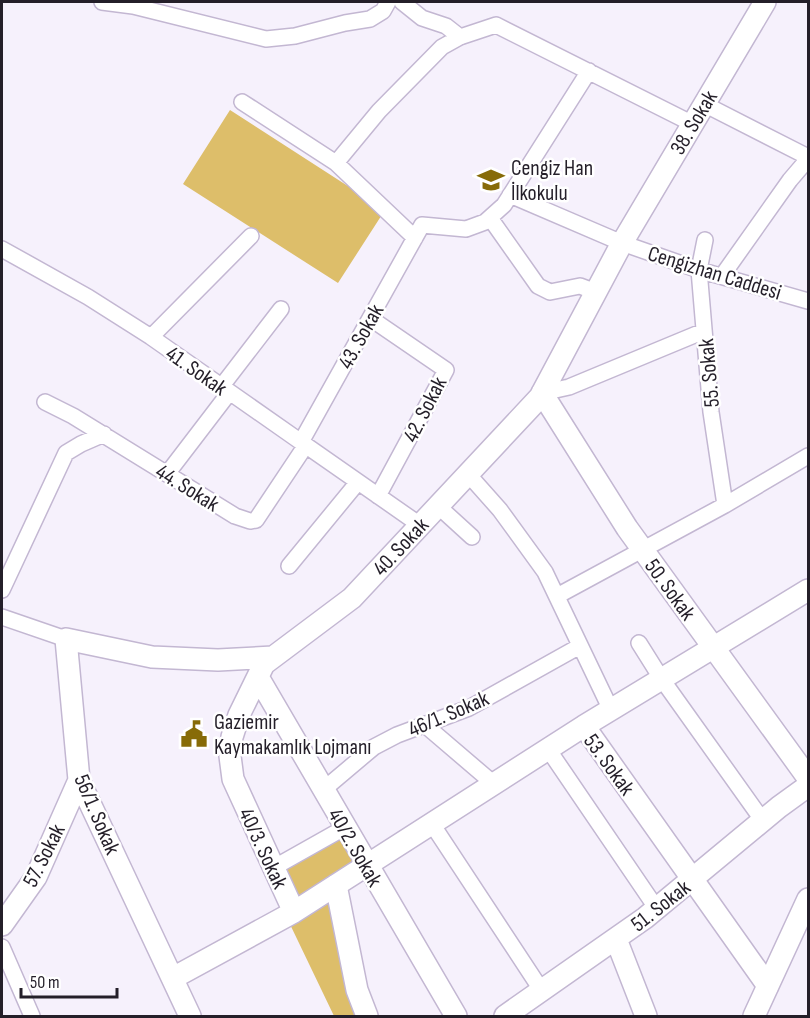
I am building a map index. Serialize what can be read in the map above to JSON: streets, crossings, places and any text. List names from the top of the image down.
{
  "streets": {
    "street": [
      "38. Sokak",
      "Cengizhan Caddesi",
      "43. Sokak",
      "41. Sokak",
      "55. Sokak",
      "42. Sokak",
      "44. Sokak",
      "40. Sokak",
      "50. Sokak",
      "46/1. Sokak",
      "53. Sokak",
      "56/1. Sokak",
      "40/2. Sokak",
      "40/3. Sokak",
      "57. Sokak",
      "51. Sokak"
    ]
  },
  "crossings": [
    ["38. Sokak", "Cengizhan Caddesi"],
    ["38. Sokak", "40. Sokak"],
    ["Cengizhan Caddesi", "55. Sokak"],
    ["Cengizhan Caddesi", "40. Sokak"],
    ["43. Sokak", "41. Sokak"],
    ["43. Sokak", "42. Sokak"],
    ["43. Sokak", "44. Sokak"],
    ["41. Sokak", "42. Sokak"],
    ["41. Sokak", "44. Sokak"],
    ["41. Sokak", "40. Sokak"],
    ["40. Sokak", "50. Sokak"],
    ["40. Sokak", "40/3. Sokak"],
    ["50. Sokak", "53. Sokak"],
    ["46/1. Sokak", "40/2. Sokak"],
    ["53. Sokak", "51. Sokak"],
    ["56/1. Sokak", "40/3. Sokak"],
    ["56/1. Sokak", "57. Sokak"],
    ["40/2. Sokak", "40/3. Sokak"]
  ],
  "places": {
    "school or university": ["Cengiz Han İlkokulu"],
    "public building": ["Gaziemir Kaymakamlık Lojmanı"]
  },
  "scale_bar": "50 m"
}
